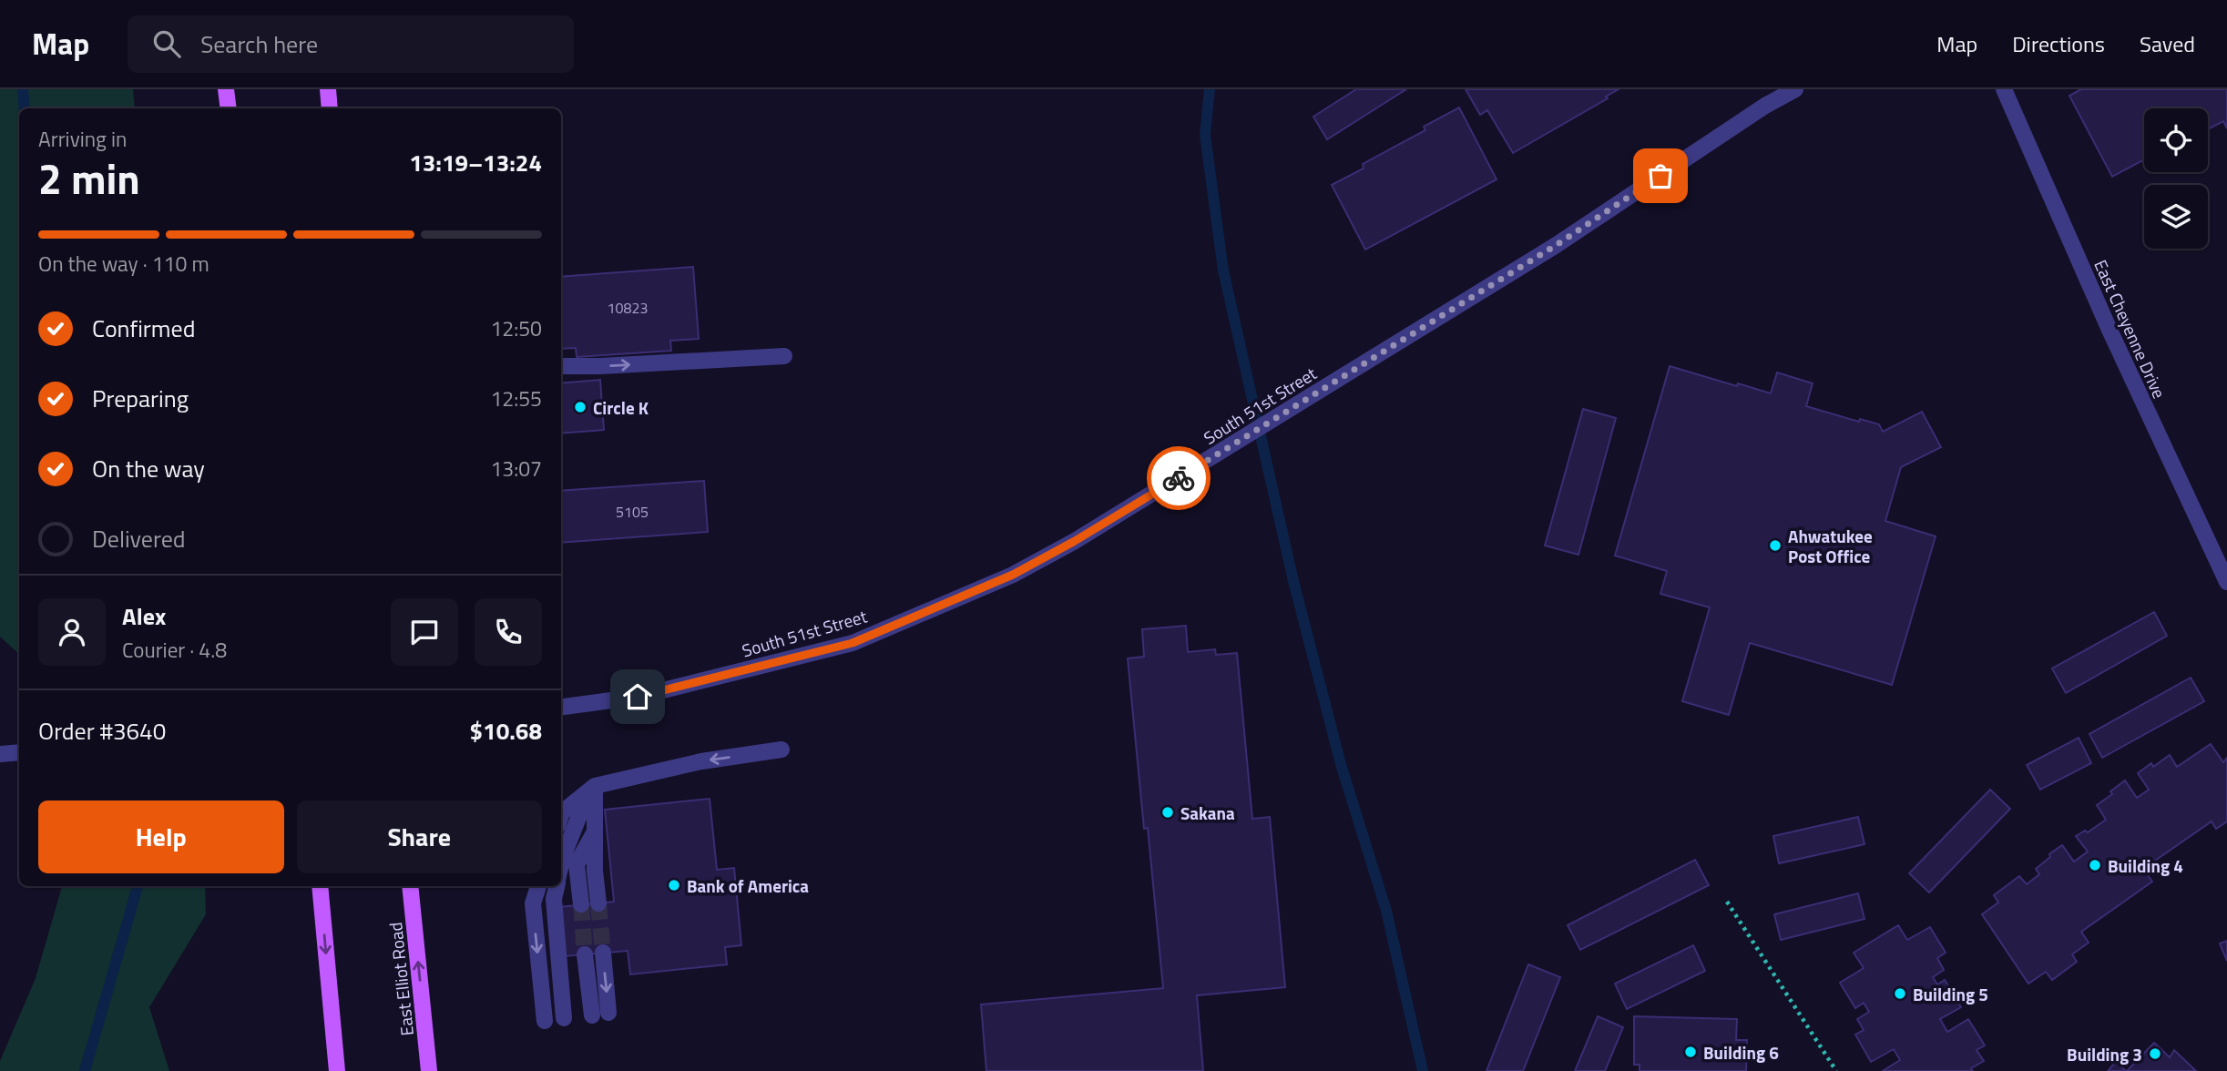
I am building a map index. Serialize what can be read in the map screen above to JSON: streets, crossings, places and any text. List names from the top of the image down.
{
  "streets": {
    "main road": ["East Elliot Road"],
    "street": ["East Cheyenne Drive", "South 51st Street"]
  },
  "places": [
    "Circle K",
    "Ahwatukee Post Office",
    "Sakana",
    "Building 4",
    "Bank of America",
    "Building 5",
    "Building 6",
    "Building 3"
  ],
  "house_numbers": ["10823", "5105"],
  "page": {
    "header": "Map",
    "search": "Search here",
    "nav": ["Map", "Directions", "Saved"],
    "heading": ["2 min", "Arriving in", "13:19–13:24"],
    "panel": [
      "Alex",
      "Courier · 4.8",
      "Order #3640",
      "$10.68"
    ],
    "bar": "On the way · 110 m",
    "list": [
      ["Confirmed", "12:50"],
      ["Preparing", "12:55"],
      ["On the way", "13:07"],
      "Delivered"
    ],
    "buttons": ["Help", "Share"]
  }
}
